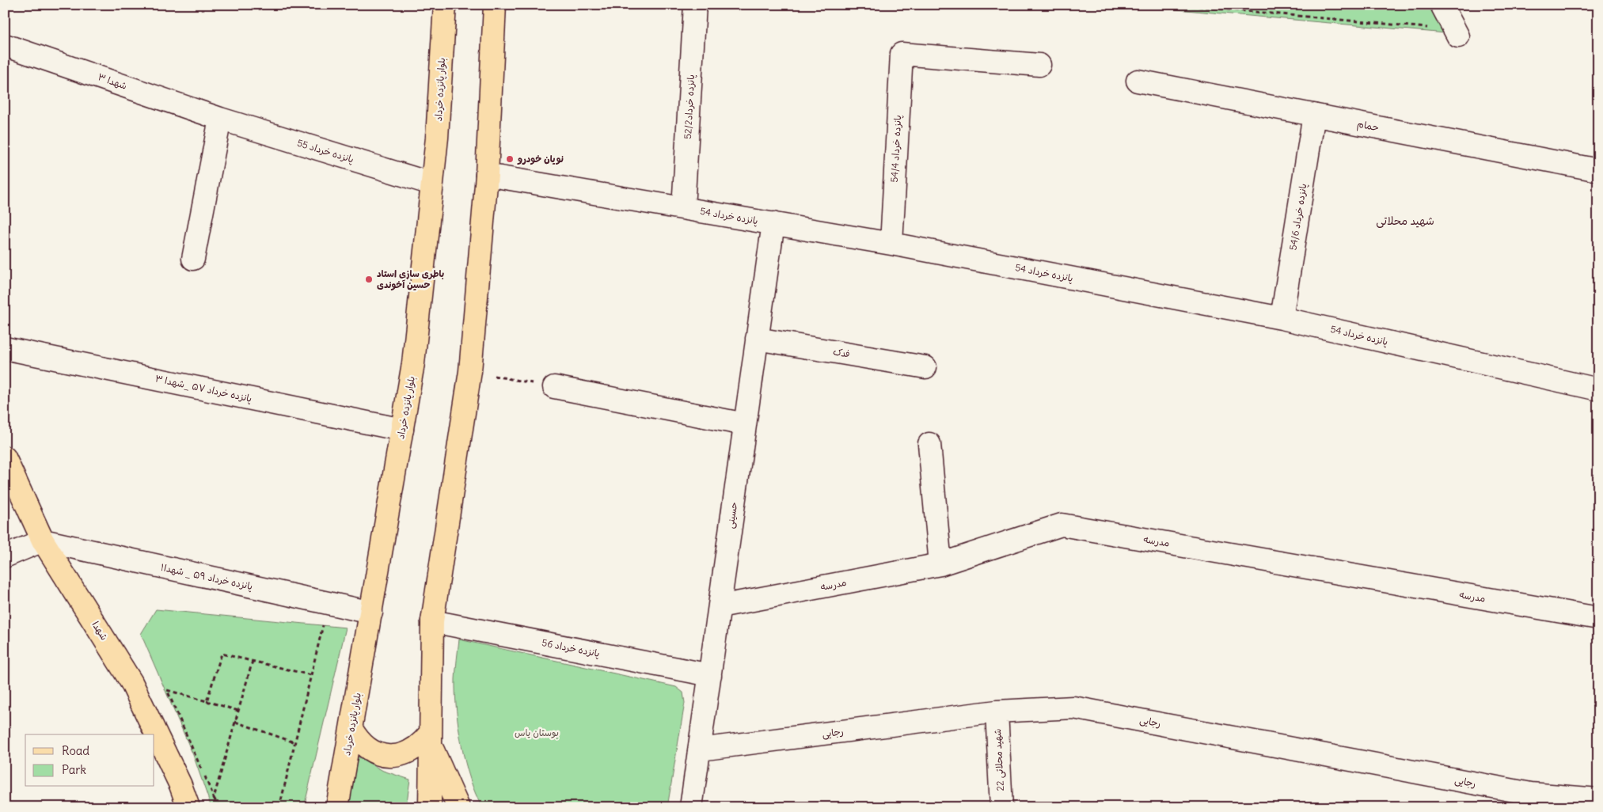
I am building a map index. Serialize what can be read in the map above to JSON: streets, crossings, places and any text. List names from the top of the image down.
{
  "streets": {
    "main road": ["بلوار پانزده خرداد", "شهدا"],
    "street": [
      "شهدا ۳",
      "پانزده خرداد52/2",
      "حمام",
      "پانزده خرداد 54/4",
      "پانزده خرداد 55",
      "پانزده خرداد 54",
      "پانزده خرداد 54/6",
      "فدک",
      "پانزده خرداد ۵۷ _شهدا ۳",
      "حسینی",
      "مدرسه",
      "پانزده خرداد ۵۹ _ شهدا۱",
      "پانزده خرداد 56",
      "رجایی",
      "شهید محلاتی 22"
    ]
  },
  "crossings": [
    ["شهدا ۳", "پانزده خرداد 55"],
    ["بلوار پانزده خرداد", "پانزده خرداد 55"],
    ["بلوار پانزده خرداد", "پانزده خرداد ۵۷ _شهدا ۳"],
    ["بلوار پانزده خرداد", "پانزده خرداد ۵۹ _ شهدا۱"],
    ["پانزده خرداد52/2", "پانزده خرداد 54"],
    ["حمام", "پانزده خرداد 54/6"],
    ["پانزده خرداد 54/4", "پانزده خرداد 54"],
    ["پانزده خرداد 54", "پانزده خرداد 54/6"],
    ["پانزده خرداد 54", "حسینی"],
    ["فدک", "حسینی"],
    ["حسینی", "مدرسه"],
    ["حسینی", "پانزده خرداد 56"],
    ["حسینی", "رجایی"],
    ["پانزده خرداد ۵۹ _ شهدا۱", "شهدا"],
    ["رجایی", "شهید محلاتی 22"]
  ],
  "districts": ["شهید محلاتی"],
  "parks": ["بوستان یاس"],
  "places": ["نویان خودرو", "باطری سازی استاد حسین آخوندی"],
  "legend": ["Road", "Park"]
}
